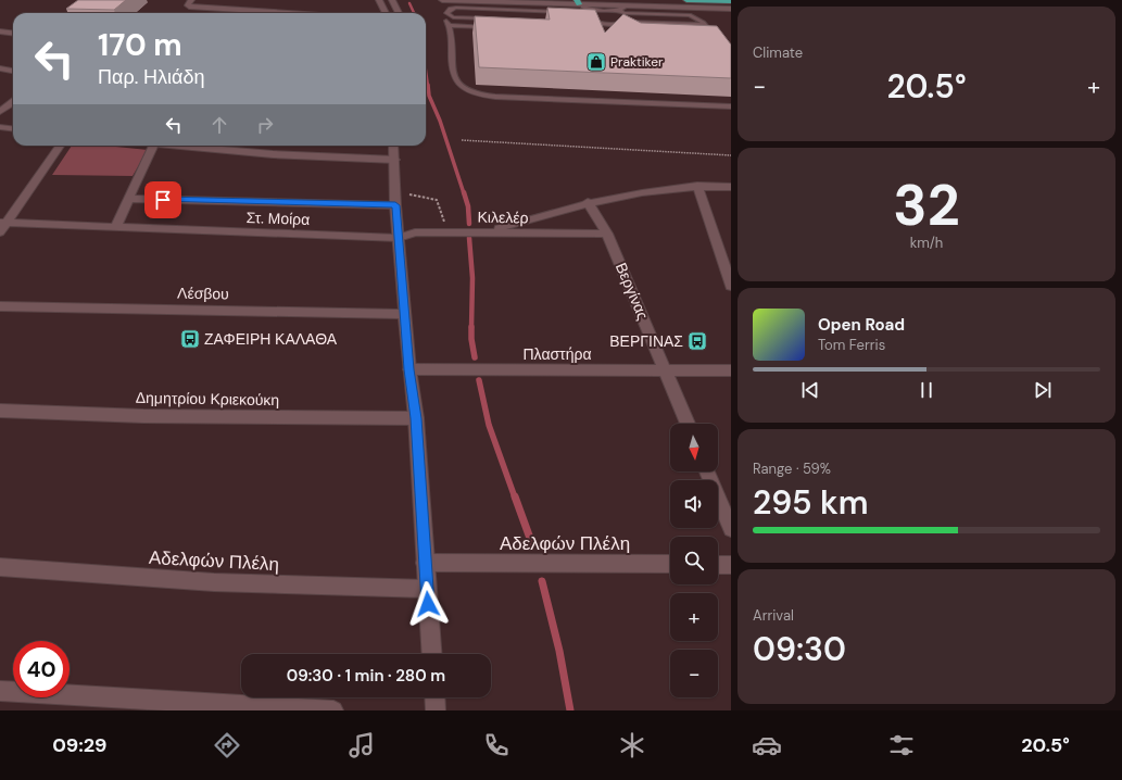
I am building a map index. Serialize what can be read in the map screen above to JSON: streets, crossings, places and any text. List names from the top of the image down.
{
  "streets": {
    "street": [
      "Κιλελέρ",
      "Στ. Μοίρα",
      "Βεργίνας",
      "Λέσβου",
      "Πλαστήρα",
      "Δημητρίου Κριεκούκη",
      "Αδελφών Πλέλη"
    ]
  },
  "crossings": [
    ["Κιλελέρ", "Στ. Μοίρα"],
    ["Κιλελέρ", "Βεργίνας"],
    ["Βεργίνας", "Πλαστήρα"]
  ],
  "places": {
    "shop": ["Praktiker"],
    "bus stop": ["ΖΑΦΕΙΡΗ ΚΑΛΑΘΑ", "ΒΕΡΓΙΝΑΣ"]
  },
  "north": "bottom",
  "page": {
    "tile": [
      "Climate",
      ["32", "km/h"],
      ["Range · 59%", "295 km"],
      ["Arrival", "09:30"]
    ],
    "turn": ["170 m", "Παρ. Ηλιάδη"],
    "heat": ["−", "20.5°", "+"],
    "song": ["Open Road", "Tom Ferris"],
    "map_buttons": ["+", "−"],
    "limit": "40",
    "trip": "09:30 · 1 min · 280 m",
    "tabs": ["09:29", "20.5°"]
  }
}
